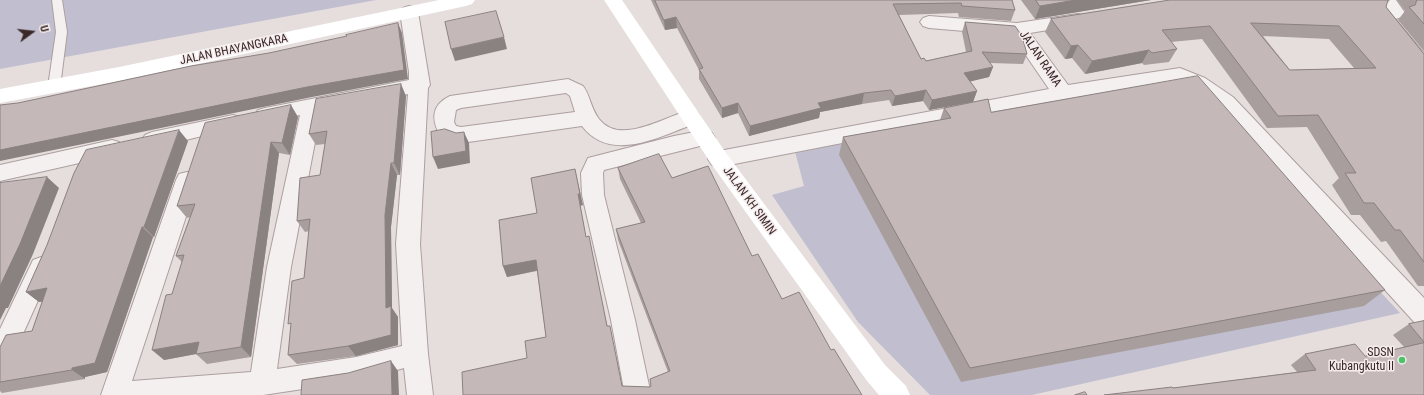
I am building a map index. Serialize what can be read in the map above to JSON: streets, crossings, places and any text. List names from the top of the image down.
{
  "streets": {
    "street": ["JALAN BHAYANGKARA", "JALAN RAMA", "JALAN KH SIMIN"]
  },
  "places": ["SDSN Kubangkutu II"],
  "north": "right"
}
